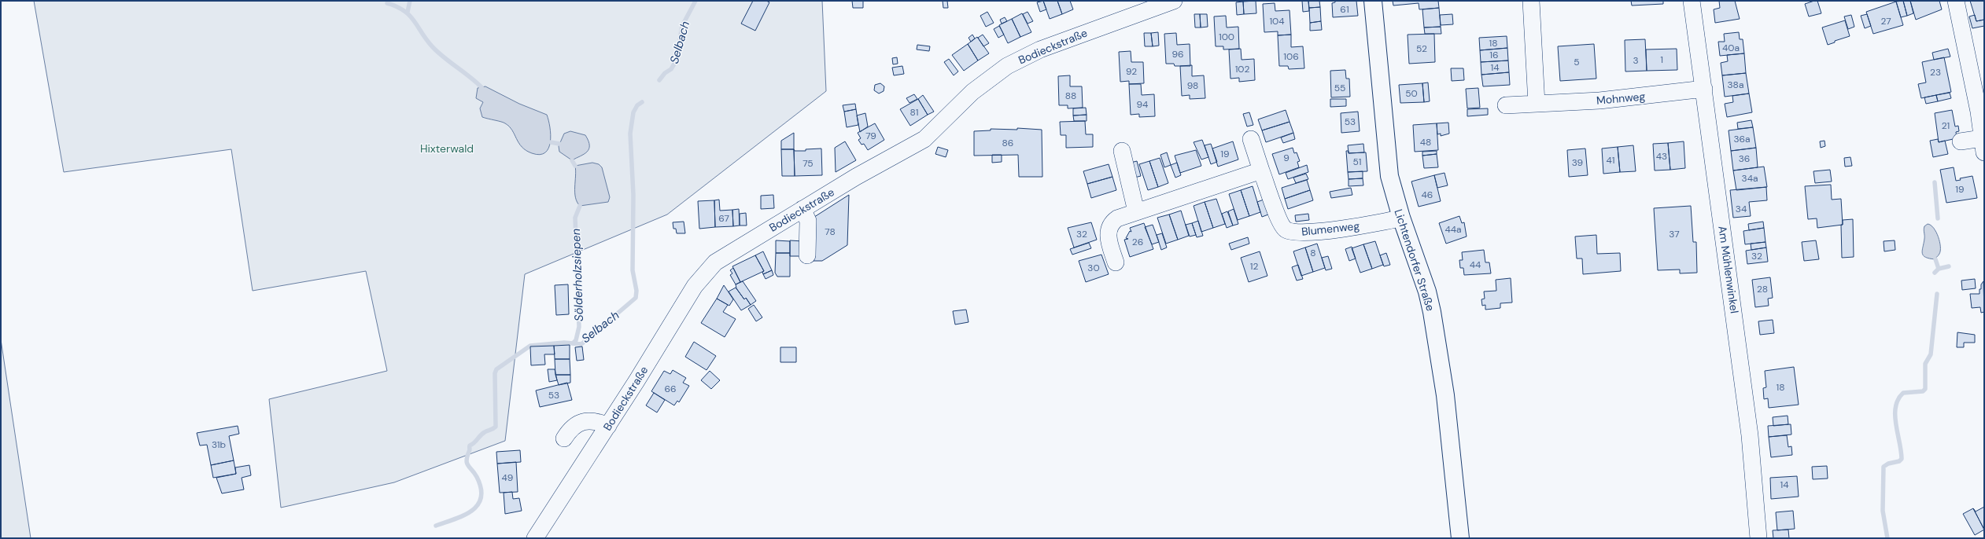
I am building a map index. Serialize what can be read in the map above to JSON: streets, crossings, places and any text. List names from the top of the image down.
{
  "streets": {
    "main road": ["Lichtendorfer Straße"],
    "street": [
      "Bodieckstraße",
      "Mohnweg",
      "Blumenweg",
      "Am Mühlenwinkel"
    ]
  },
  "crossings": [
    ["Mohnweg", "Am Mühlenwinkel"],
    ["Blumenweg", "Lichtendorfer Straße"]
  ],
  "water": ["Selbach", "Sölderholzsiepen"],
  "parks": ["Hixterwald"],
  "house_numbers": [
    "61",
    "104",
    "27",
    "100",
    "18",
    "40a",
    "52",
    "96",
    "16",
    "106",
    "1",
    "3",
    "5",
    "14",
    "102",
    "92",
    "23",
    "38a",
    "98",
    "55",
    "50",
    "88",
    "94",
    "81",
    "53",
    "21",
    "79",
    "36a",
    "48",
    "86",
    "19",
    "43",
    "9",
    "36",
    "41",
    "51",
    "39",
    "75",
    "34a",
    "19",
    "46",
    "34",
    "67",
    "44a",
    "78",
    "32",
    "37",
    "26",
    "8",
    "32",
    "44",
    "12",
    "30",
    "28",
    "18",
    "66",
    "53",
    "31b",
    "49",
    "14"
  ]
}
